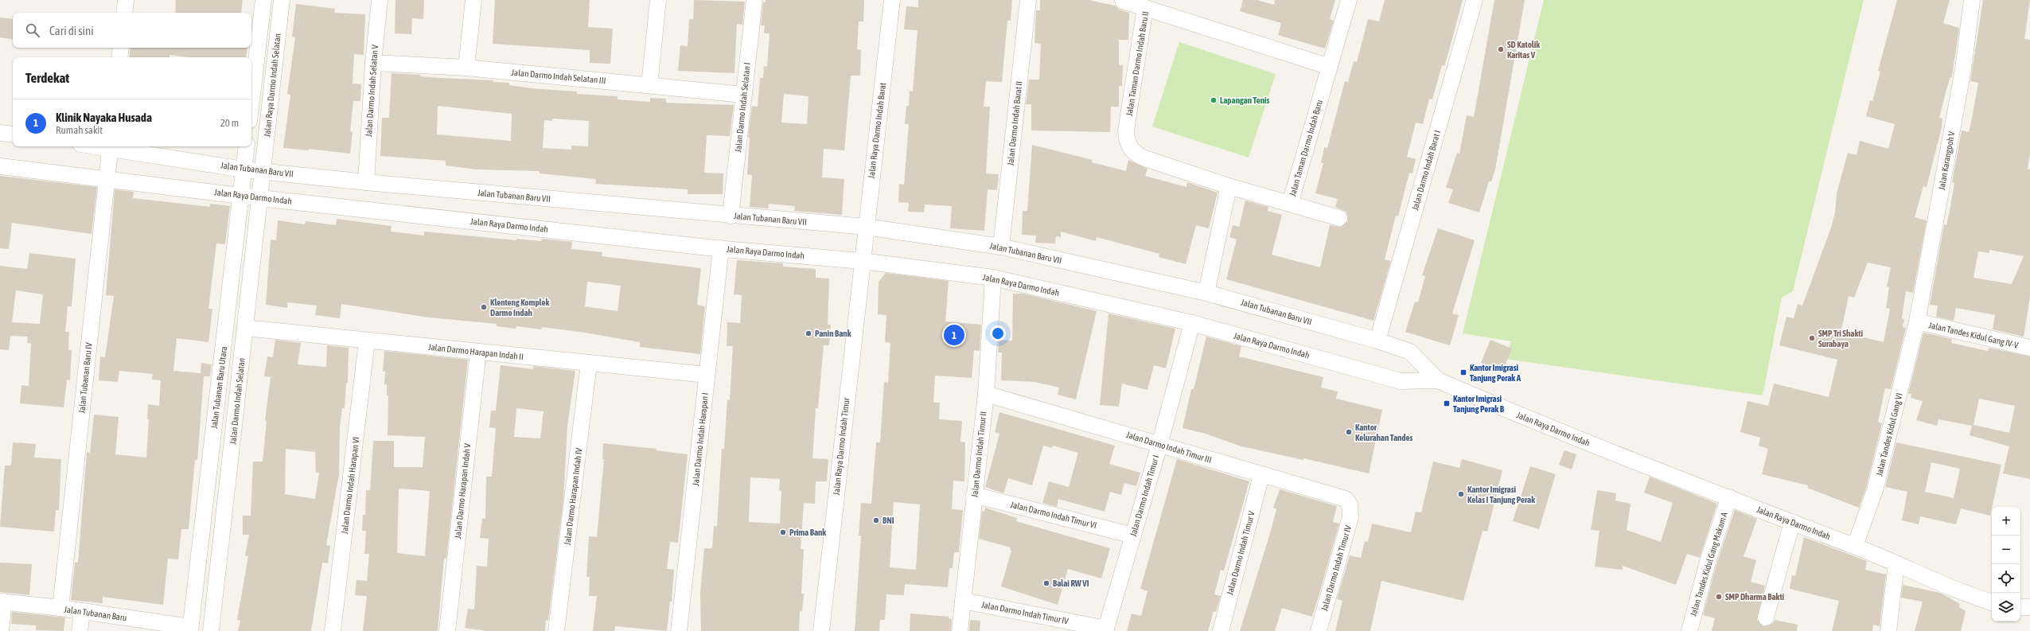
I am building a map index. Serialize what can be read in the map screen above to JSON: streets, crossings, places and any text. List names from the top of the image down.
{
  "streets": {
    "street": [
      "Jalan Taman Darmo Indah Baru II",
      "Jalan Darmo Indah Selatan III",
      "Jalan Raya Darmo Indah Selatan",
      "Jalan Darmo Indah Selatan V",
      "Jalan Darmo Indah Selatan I",
      "Jalan Darmo Indah Barat II",
      "Jalan Raya Darmo Indah Barat",
      "Jalan Taman Darmo Indah Baru",
      "Jalan Karangpoh V",
      "Jalan Tubanan Baru VII",
      "Jalan Darmo Indah Barat I",
      "Jalan Raya Darmo Indah",
      "Jalan Tandes Kidul Gang IV-V",
      "Jalan Darmo Harapan Indah II",
      "Jalan Tubanan Baru IV",
      "Jalan Tubanan Baru Utara",
      "Jalan Darmo Indah Selatan",
      "Jalan Tandes Kidul Gang VI",
      "Jalan Darmo Indah Harapan I",
      "Jalan Raya Darmo Indah Timur",
      "Jalan Darmo Indah Timur III",
      "Jalan Darmo Indah Timur II",
      "Jalan Darmo Indah Harapan VI",
      "Jalan Darmo Harapan Indah V",
      "Jalan Darmo Indah Timur I",
      "Jalan Darmo Harapan Indah IV",
      "Jalan Darmo Indah Timur VI",
      "Jalan Darmo Indah Timur V",
      "Jalan Tandes Kidul Gang Makam A",
      "Jalan Darmo Indah Timur IV",
      "Jalan Tubanan Baru"
    ]
  },
  "crossings": [
    ["Jalan Taman Darmo Indah Baru II", "Jalan Taman Darmo Indah Baru"],
    ["Jalan Darmo Indah Selatan III", "Jalan Darmo Indah Selatan V"],
    ["Jalan Darmo Indah Selatan III", "Jalan Darmo Indah Selatan I"],
    ["Jalan Raya Darmo Indah Selatan", "Jalan Tubanan Baru VII"],
    ["Jalan Raya Darmo Indah Selatan", "Jalan Darmo Indah Selatan"],
    ["Jalan Darmo Indah Selatan V", "Jalan Tubanan Baru VII"],
    ["Jalan Darmo Indah Selatan I", "Jalan Tubanan Baru VII"],
    ["Jalan Darmo Indah Barat II", "Jalan Tubanan Baru VII"],
    ["Jalan Raya Darmo Indah Barat", "Jalan Tubanan Baru VII"],
    ["Jalan Raya Darmo Indah Barat", "Jalan Raya Darmo Indah"],
    ["Jalan Raya Darmo Indah Barat", "Jalan Raya Darmo Indah Timur"],
    ["Jalan Karangpoh V", "Jalan Tandes Kidul Gang IV-V"],
    ["Jalan Karangpoh V", "Jalan Tandes Kidul Gang VI"],
    ["Jalan Tubanan Baru VII", "Jalan Darmo Indah Barat I"],
    ["Jalan Tubanan Baru VII", "Jalan Raya Darmo Indah"],
    ["Jalan Tubanan Baru VII", "Jalan Tubanan Baru IV"],
    ["Jalan Tubanan Baru VII", "Jalan Tubanan Baru Utara"],
    ["Jalan Tubanan Baru VII", "Jalan Darmo Indah Selatan"],
    ["Jalan Raya Darmo Indah", "Jalan Tubanan Baru IV"],
    ["Jalan Raya Darmo Indah", "Jalan Tubanan Baru Utara"],
    ["Jalan Raya Darmo Indah", "Jalan Darmo Indah Selatan"],
    ["Jalan Raya Darmo Indah", "Jalan Tandes Kidul Gang VI"],
    ["Jalan Raya Darmo Indah", "Jalan Darmo Indah Harapan I"],
    ["Jalan Raya Darmo Indah", "Jalan Raya Darmo Indah Timur"],
    ["Jalan Raya Darmo Indah", "Jalan Darmo Indah Timur II"],
    ["Jalan Raya Darmo Indah", "Jalan Darmo Indah Timur I"],
    ["Jalan Raya Darmo Indah", "Jalan Tandes Kidul Gang Makam A"],
    ["Jalan Tandes Kidul Gang IV-V", "Jalan Tandes Kidul Gang VI"],
    ["Jalan Darmo Harapan Indah II", "Jalan Darmo Indah Selatan"],
    ["Jalan Darmo Harapan Indah II", "Jalan Darmo Indah Harapan I"],
    ["Jalan Darmo Harapan Indah II", "Jalan Darmo Indah Harapan VI"],
    ["Jalan Darmo Harapan Indah II", "Jalan Darmo Harapan Indah V"],
    ["Jalan Darmo Harapan Indah II", "Jalan Darmo Harapan Indah IV"],
    ["Jalan Tubanan Baru IV", "Jalan Tubanan Baru"],
    ["Jalan Tubanan Baru Utara", "Jalan Tubanan Baru"],
    ["Jalan Darmo Indah Timur III", "Jalan Darmo Indah Timur II"],
    ["Jalan Darmo Indah Timur III", "Jalan Darmo Indah Timur I"],
    ["Jalan Darmo Indah Timur III", "Jalan Darmo Indah Timur V"],
    ["Jalan Darmo Indah Timur III", "Jalan Darmo Indah Timur IV"],
    ["Jalan Darmo Indah Timur II", "Jalan Darmo Indah Timur VI"],
    ["Jalan Darmo Indah Timur II", "Jalan Darmo Indah Timur IV"],
    ["Jalan Darmo Indah Timur I", "Jalan Darmo Indah Timur VI"],
    ["Jalan Darmo Indah Timur I", "Jalan Darmo Indah Timur IV"]
  ],
  "places": {
    "other": [
      "SD Katolik Karitas V",
      "Lapangan Tenis",
      "Klenteng Komplek Darmo Indah",
      "Panin Bank",
      "SMP Tri Shakti Surabaya",
      "Kantor Kelurahan Tandes",
      "Kantor Imigrasi Kelas I Tanjung Perak",
      "BNI",
      "Prima Bank",
      "Balai RW VI",
      "SMP Dharma Bakti"
    ],
    "transit": ["Kantor Imigrasi Tanjung Perak A", "Kantor Imigrasi Tanjung Perak B"]
  },
  "page": {
    "search": "Cari di sini",
    "heading": "Terdekat",
    "list": [
      {
        "mark": "1",
        "name": "Klinik Nayaka Husada",
        "note": "Rumah sakit",
        "value": "20 m"
      }
    ],
    "pins": "1",
    "map_buttons": ["+", "−"]
  }
}
